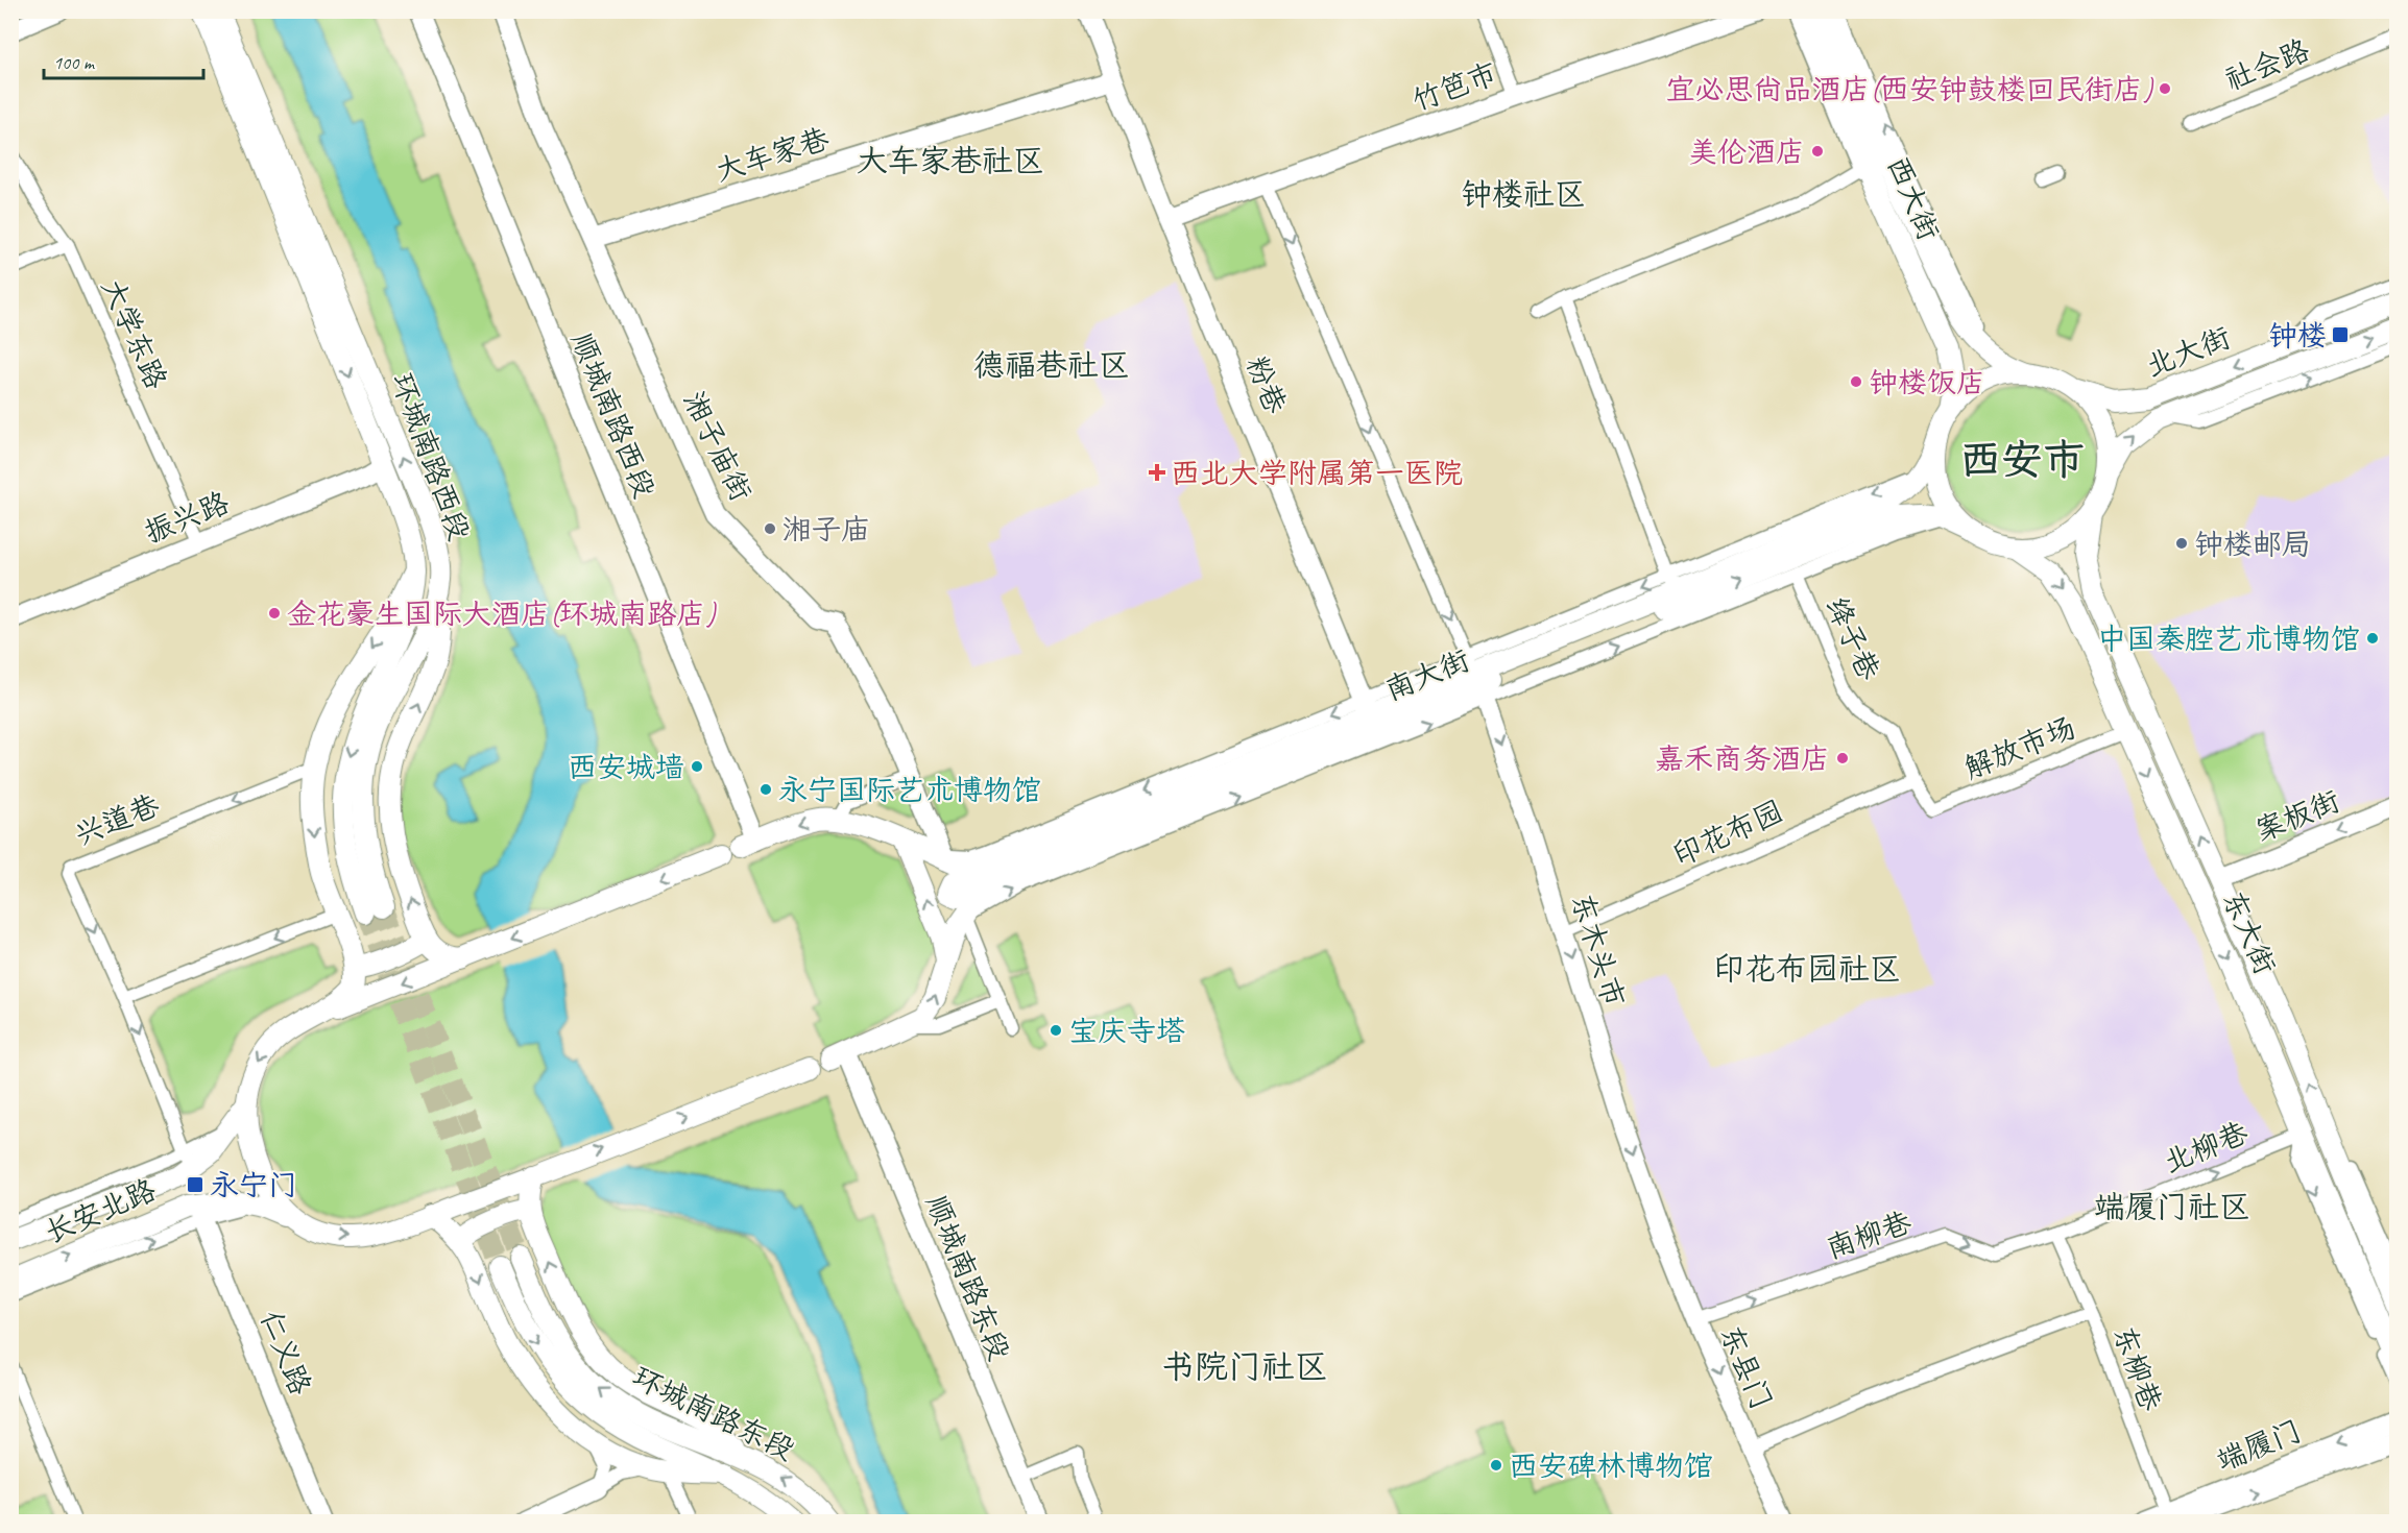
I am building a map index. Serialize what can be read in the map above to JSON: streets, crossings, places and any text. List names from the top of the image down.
{
  "streets": {
    "main road": [
      "西大街",
      "北大街",
      "环城南路西段",
      "南大街",
      "东大街",
      "长安北路",
      "环城南路东段"
    ],
    "street": [
      "社会路",
      "竹笆市",
      "大车家巷",
      "大学东路",
      "粉巷",
      "顺城南路西段",
      "湘子庙街",
      "振兴路",
      "绛子巷",
      "解放市场",
      "案板街",
      "兴道巷",
      "印花布园",
      "东木头市",
      "北柳巷",
      "南柳巷",
      "顺城南路东段",
      "仁义路",
      "东县门",
      "东柳巷",
      "端履门"
    ]
  },
  "crossings": [
    ["竹笆市", "粉巷"],
    ["大车家巷", "粉巷"],
    ["大车家巷", "湘子庙街"],
    ["西大街", "北大街"],
    ["西大街", "南大街"],
    ["西大街", "东大街"],
    ["大学东路", "振兴路"],
    ["北大街", "南大街"],
    ["北大街", "东大街"],
    ["粉巷", "南大街"],
    ["顺城南路西段", "南大街"],
    ["湘子庙街", "南大街"],
    ["环城南路西段", "振兴路"],
    ["绛子巷", "解放市场"],
    ["绛子巷", "印花布园"],
    ["南大街", "东大街"],
    ["南大街", "东木头市"],
    ["解放市场", "东大街"],
    ["案板街", "东大街"],
    ["兴道巷", "长安北路"],
    ["印花布园", "东木头市"],
    ["东大街", "北柳巷"],
    ["东木头市", "东县门"],
    ["北柳巷", "南柳巷"],
    ["北柳巷", "东柳巷"],
    ["长安北路", "仁义路"],
    ["南柳巷", "东县门"],
    ["南柳巷", "东柳巷"],
    ["东柳巷", "端履门"]
  ],
  "one_way": [
    "案板街",
    "东木头市",
    "北柳巷",
    "东县门"
  ],
  "districts": [
    "大车家巷社区",
    "钟楼社区",
    "德福巷社区",
    "西安市",
    "印花布园社区",
    "端履门社区",
    "书院门社区"
  ],
  "places": {
    "other": [
      "宜必思尚品酒店(西安钟鼓楼回民街店)",
      "美伦酒店",
      "钟楼饭店",
      "湘子庙",
      "钟楼邮局",
      "金花豪生国际大酒店(环城南路店)",
      "中国秦腔艺术博物馆",
      "嘉禾商务酒店",
      "西安城墙",
      "永宁国际艺术博物馆",
      "宝庆寺塔",
      "西安碑林博物馆"
    ],
    "transit": ["钟楼", "永宁门"],
    "health": ["西北大学附属第一医院"]
  },
  "scale_bar": "100 m"
}
